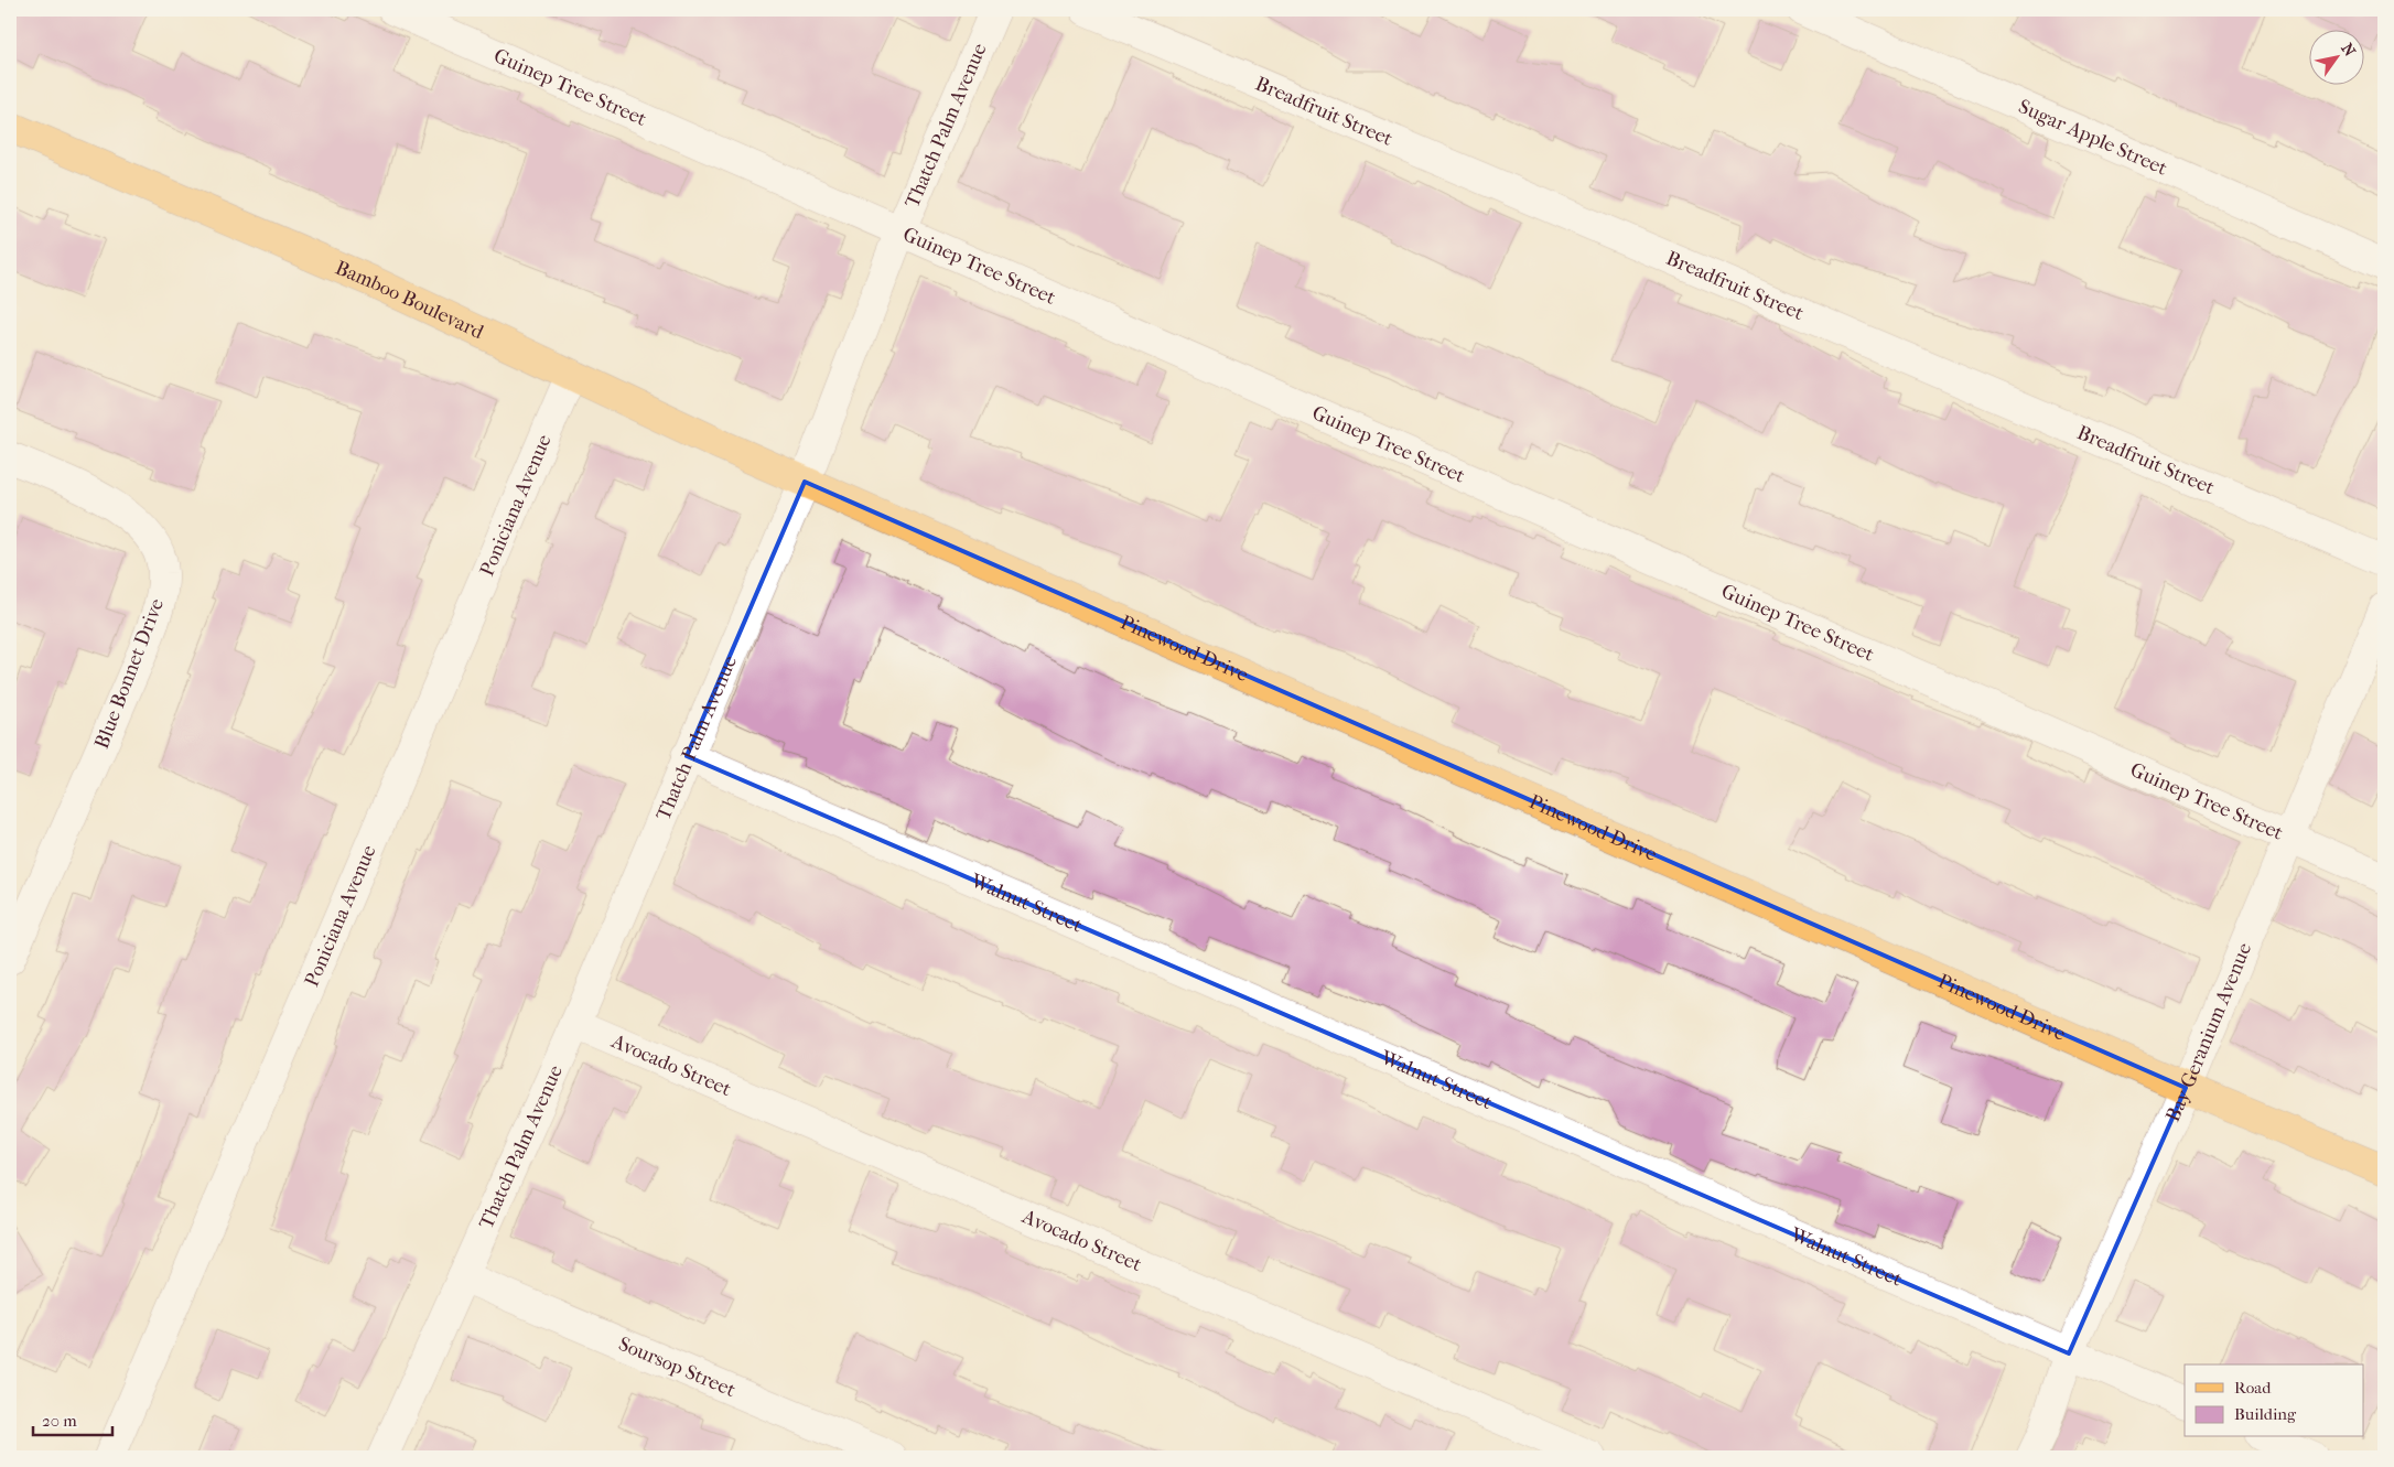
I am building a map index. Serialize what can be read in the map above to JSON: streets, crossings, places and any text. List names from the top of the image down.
{
  "streets": {
    "main road": ["Bamboo Boulevard", "Pinewood Drive"],
    "street": [
      "Guinep Tree Street",
      "Breadfruit Street",
      "Thatch Palm Avenue",
      "Sugar Apple Street",
      "Poniciana Avenue",
      "Blue Bonnet Drive",
      "Walnut Street",
      "Bay Geranium Avenue",
      "Avocado Street",
      "Soursop Street"
    ]
  },
  "crossings": [
    ["Guinep Tree Street", "Thatch Palm Avenue"],
    ["Guinep Tree Street", "Bay Geranium Avenue"],
    ["Thatch Palm Avenue", "Bamboo Boulevard"],
    ["Thatch Palm Avenue", "Pinewood Drive"],
    ["Thatch Palm Avenue", "Walnut Street"],
    ["Thatch Palm Avenue", "Avocado Street"],
    ["Thatch Palm Avenue", "Soursop Street"],
    ["Bamboo Boulevard", "Poniciana Avenue"],
    ["Bamboo Boulevard", "Pinewood Drive"],
    ["Pinewood Drive", "Bay Geranium Avenue"],
    ["Walnut Street", "Bay Geranium Avenue"]
  ],
  "legend": ["Road", "Building"],
  "scale_bar": "20 m",
  "north": "top right"
}
